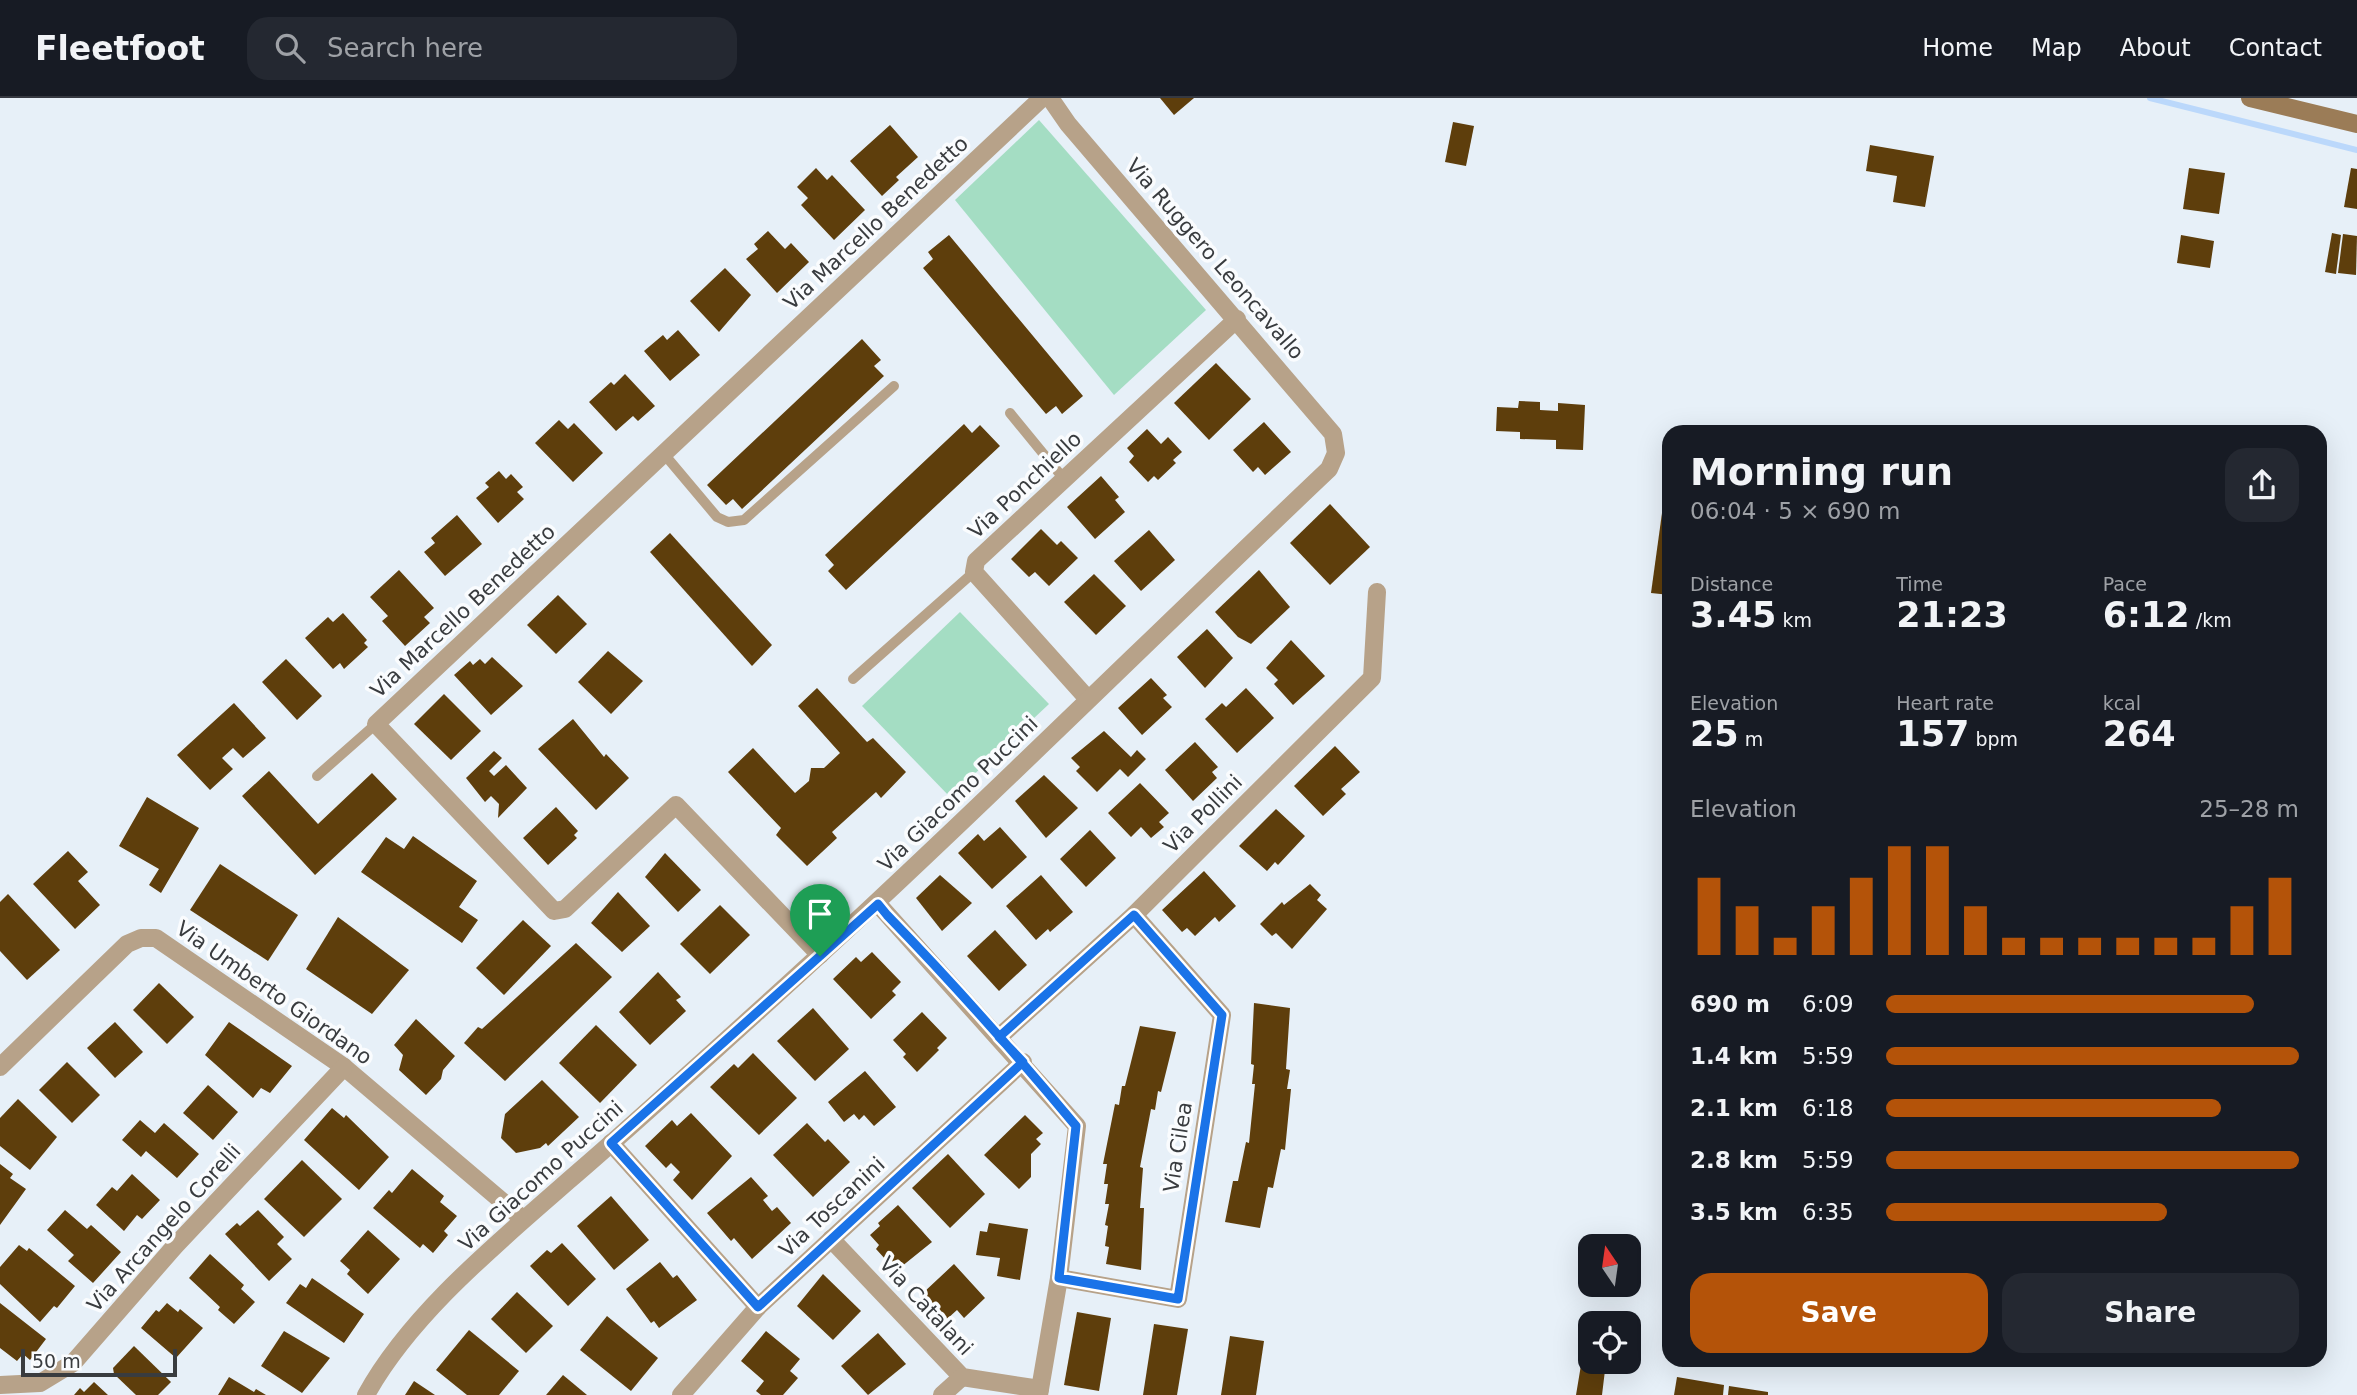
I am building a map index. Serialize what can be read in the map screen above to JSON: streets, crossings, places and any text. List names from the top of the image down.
{
  "streets": {
    "street": [
      "Via Marcello Benedetto",
      "Via Ruggero Leoncavallo",
      "Via Ponchiello",
      "Via Giacomo Puccini",
      "Via Pollini",
      "Via Umberto Giordano",
      "Via Cilea",
      "Via Toscanini",
      "Via Arcangelo Corelli",
      "Via Catalani"
    ]
  },
  "crossings": [
    ["Via Marcello Benedetto", "Via Giacomo Puccini"],
    ["Via Ruggero Leoncavallo", "Via Ponchiello"],
    ["Via Ruggero Leoncavallo", "Via Giacomo Puccini"],
    ["Via Ponchiello", "Via Giacomo Puccini"],
    ["Via Giacomo Puccini", "Via Umberto Giordano"],
    ["Via Pollini", "Via Cilea"],
    ["Via Umberto Giordano", "Via Arcangelo Corelli"],
    ["Via Toscanini", "Via Catalani"]
  ],
  "scale_bar": "50 m",
  "north": "top",
  "page": {
    "header": "Fleetfoot",
    "search": "Search here",
    "nav": [
      "Home",
      "Map",
      "About",
      "Contact"
    ],
    "heading": ["Morning run", "06:04 · 5 × 690 m"],
    "stats": [
      ["Distance", "3.45 km"],
      ["Time", "21:23"],
      ["Pace", "6:12 /km"],
      ["Elevation", "25 m"],
      ["Heart rate", "157 bpm"],
      ["kcal", "264"]
    ],
    "chart": ["Elevation", "25–28 m"],
    "list": [
      {
        "name": "690 m",
        "note": "6:09"
      },
      {
        "name": "1.4 km",
        "note": "5:59"
      },
      {
        "name": "2.1 km",
        "note": "6:18"
      },
      {
        "name": "2.8 km",
        "note": "5:59"
      },
      {
        "name": "3.5 km",
        "note": "6:35"
      }
    ],
    "buttons": ["Save", "Share"],
    "scale": "50 m"
  }
}
